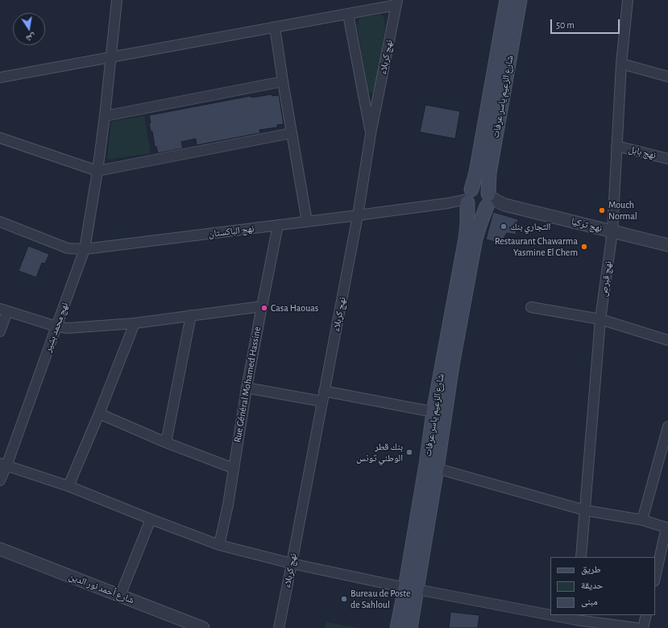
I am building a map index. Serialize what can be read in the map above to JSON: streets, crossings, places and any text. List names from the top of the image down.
{
  "streets": {
    "main road": ["شارع الزعيم ياسر عرفات"],
    "street": [
      "نهج كربلاء",
      "نهج بابل",
      "نهج تركيا",
      "نهج الباكستان",
      "نهج قبرص",
      "نهج محمد بشير",
      "Rue Général Mohamed Hassine",
      "شارع أحمد نور الدين"
    ]
  },
  "crossings": [
    ["نهج كربلاء", "نهج الباكستان"],
    ["شارع الزعيم ياسر عرفات", "نهج تركيا"],
    ["شارع الزعيم ياسر عرفات", "نهج الباكستان"],
    ["نهج بابل", "نهج قبرص"],
    ["نهج تركيا", "نهج الباكستان"],
    ["نهج تركيا", "نهج قبرص"],
    ["نهج الباكستان", "نهج محمد بشير"],
    ["نهج الباكستان", "Rue Général Mohamed Hassine"]
  ],
  "places": [
    "Mouch Normal",
    "التجاري بنك",
    "Restaurant Chawarma Yasmine El Chem",
    "Casa Haouas",
    "بنك قطر الوطني تونس",
    "Bureau de Poste de Sahloul"
  ],
  "legend": ["طريق", "حديقة", "مبنى"],
  "scale_bar": "50 m",
  "north": "bottom"
}
